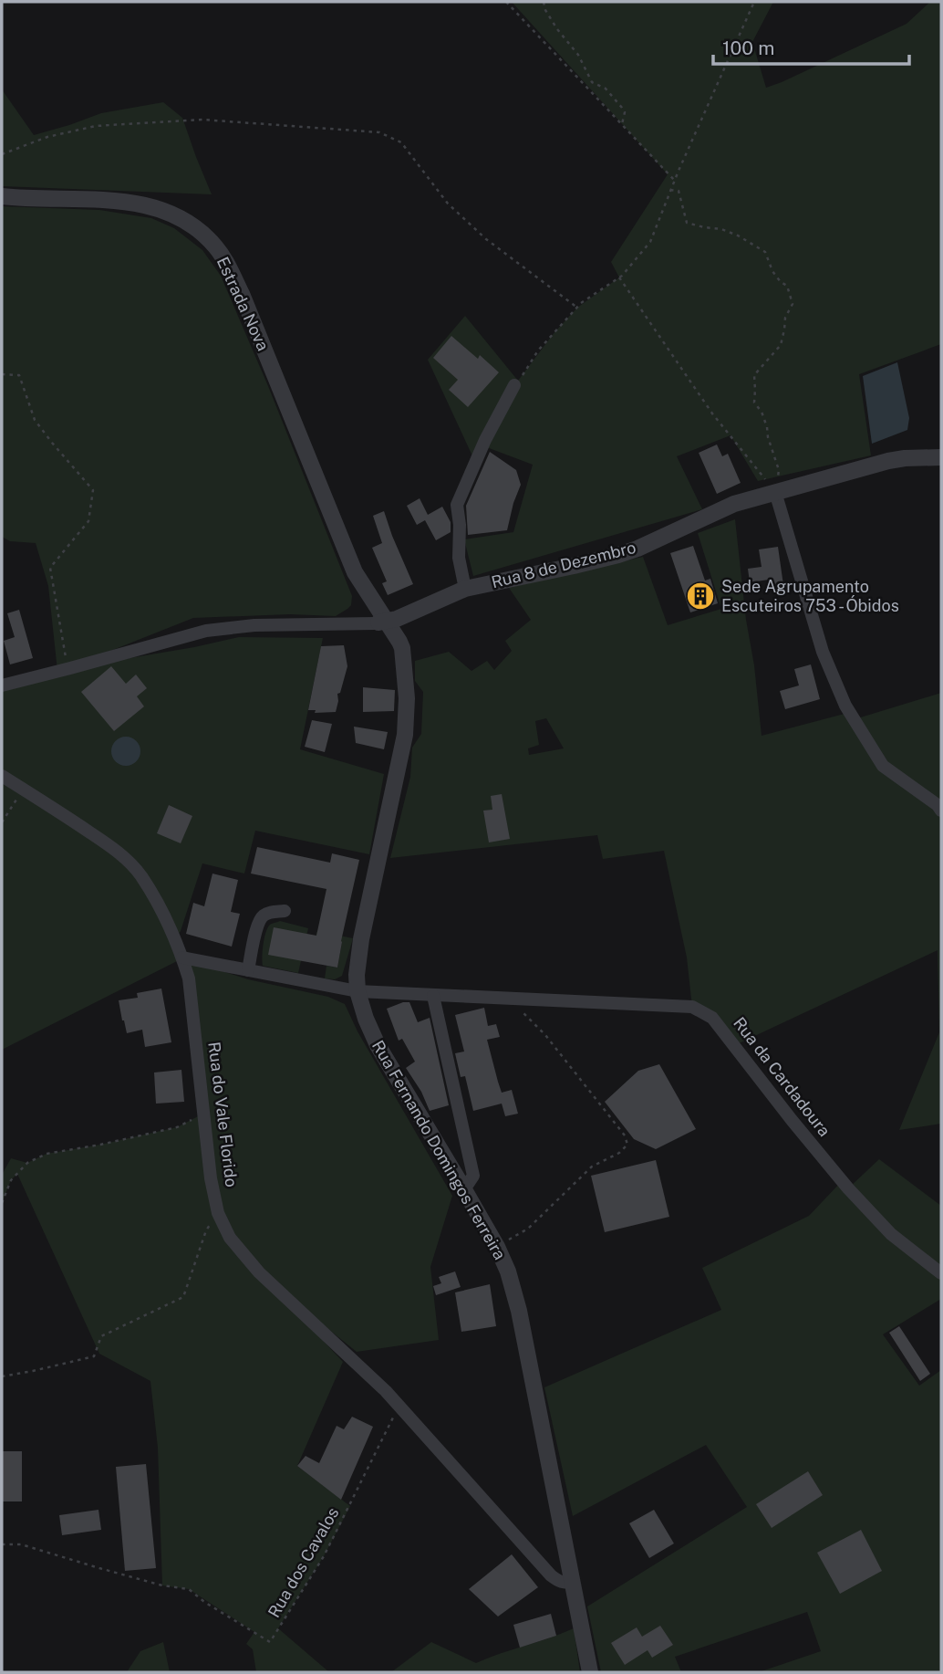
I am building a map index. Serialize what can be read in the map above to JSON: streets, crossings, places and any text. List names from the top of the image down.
{
  "streets": {
    "street": [
      "Estrada Nova",
      "Rua 8 de Dezembro",
      "Rua da Cardadoura",
      "Rua do Vale Florido",
      "Rua Fernando Domingos Ferreira"
    ],
    "path": ["Rua dos Cavalos"]
  },
  "crossings": [
    ["Estrada Nova", "Rua 8 de Dezembro"],
    ["Estrada Nova", "Rua Fernando Domingos Ferreira"],
    ["Rua 8 de Dezembro", "Rua Fernando Domingos Ferreira"],
    ["Rua da Cardadoura", "Rua do Vale Florido"],
    ["Rua da Cardadoura", "Rua Fernando Domingos Ferreira"],
    ["Rua do Vale Florido", "Rua Fernando Domingos Ferreira"],
    ["Rua do Vale Florido", "Rua dos Cavalos"]
  ],
  "places": {
    "building": ["Sede Agrupamento Escuteiros 753 - Óbidos"]
  },
  "scale_bar": "100 m"
}
